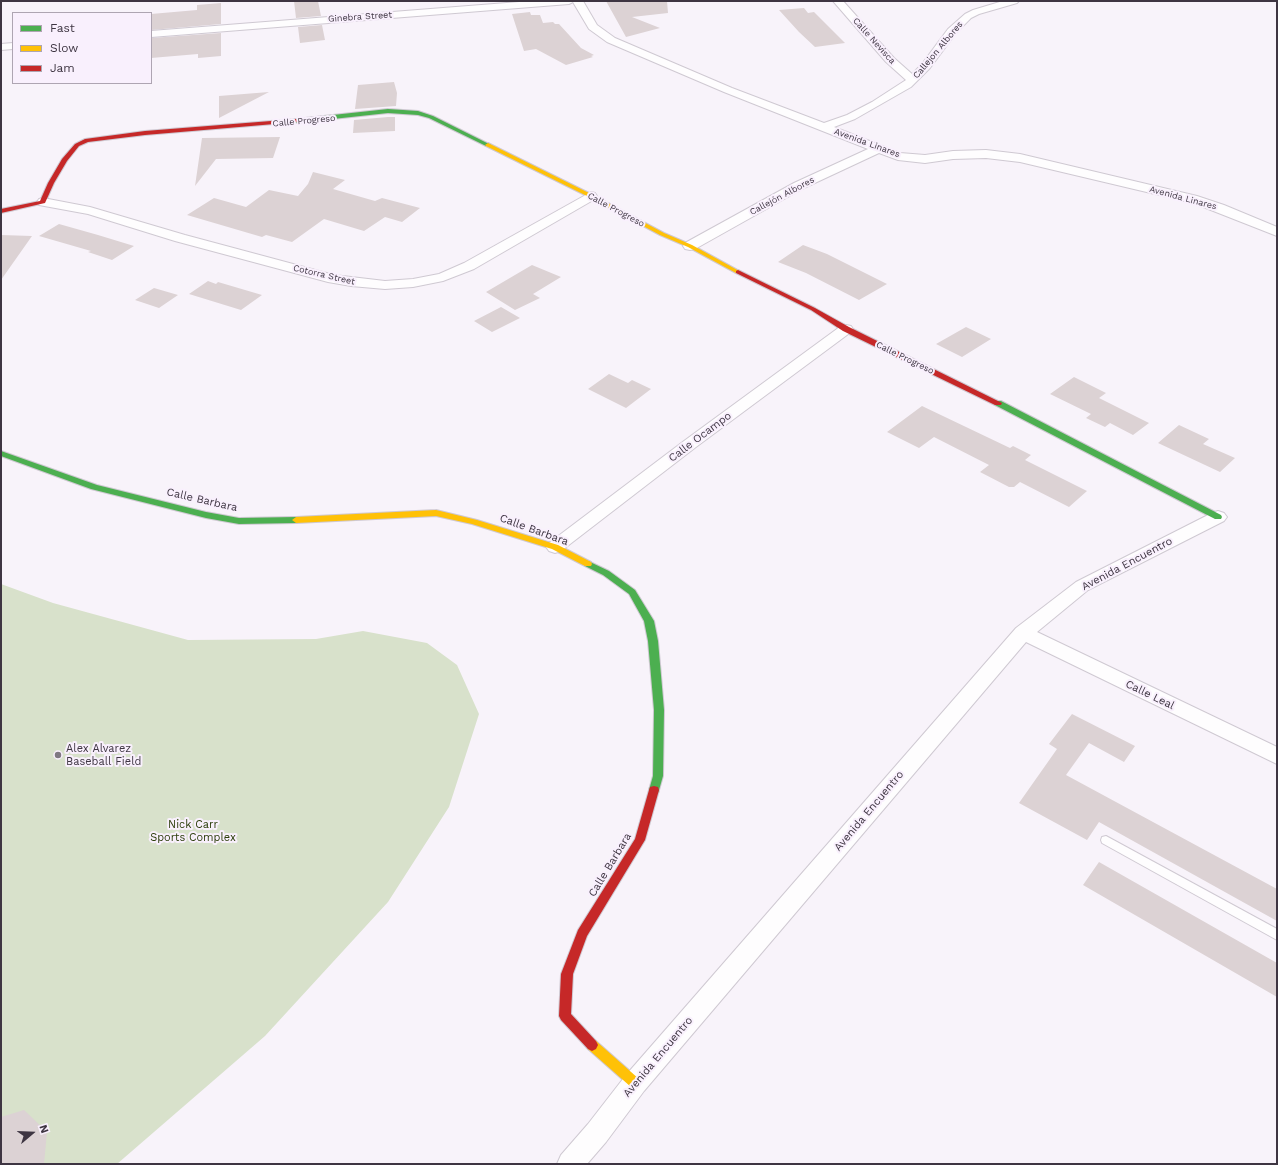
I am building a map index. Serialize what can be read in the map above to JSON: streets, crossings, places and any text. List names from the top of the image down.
{
  "streets": {
    "street": [
      "Ginebra Street",
      "Calle Nevisca",
      "Callejon Albores",
      "Calle Progreso",
      "Avenida Linares",
      "Callejón Albores",
      "Cotorra Street",
      "Calle Ocampo",
      "Calle Barbara",
      "Avenida Encuentro",
      "Calle Leal"
    ]
  },
  "crossings": [
    ["Calle Nevisca", "Callejon Albores"],
    ["Callejon Albores", "Avenida Linares"],
    ["Calle Progreso", "Callejón Albores"],
    ["Calle Progreso", "Cotorra Street"],
    ["Calle Progreso", "Calle Ocampo"],
    ["Calle Progreso", "Avenida Encuentro"],
    ["Avenida Linares", "Callejón Albores"],
    ["Calle Ocampo", "Calle Barbara"],
    ["Calle Barbara", "Avenida Encuentro"],
    ["Avenida Encuentro", "Calle Leal"]
  ],
  "parks": ["Nick Carr Sports Complex"],
  "places": ["Alex Alvarez Baseball Field"],
  "legend": ["Fast", "Slow", "Jam"],
  "north": "right"
}
